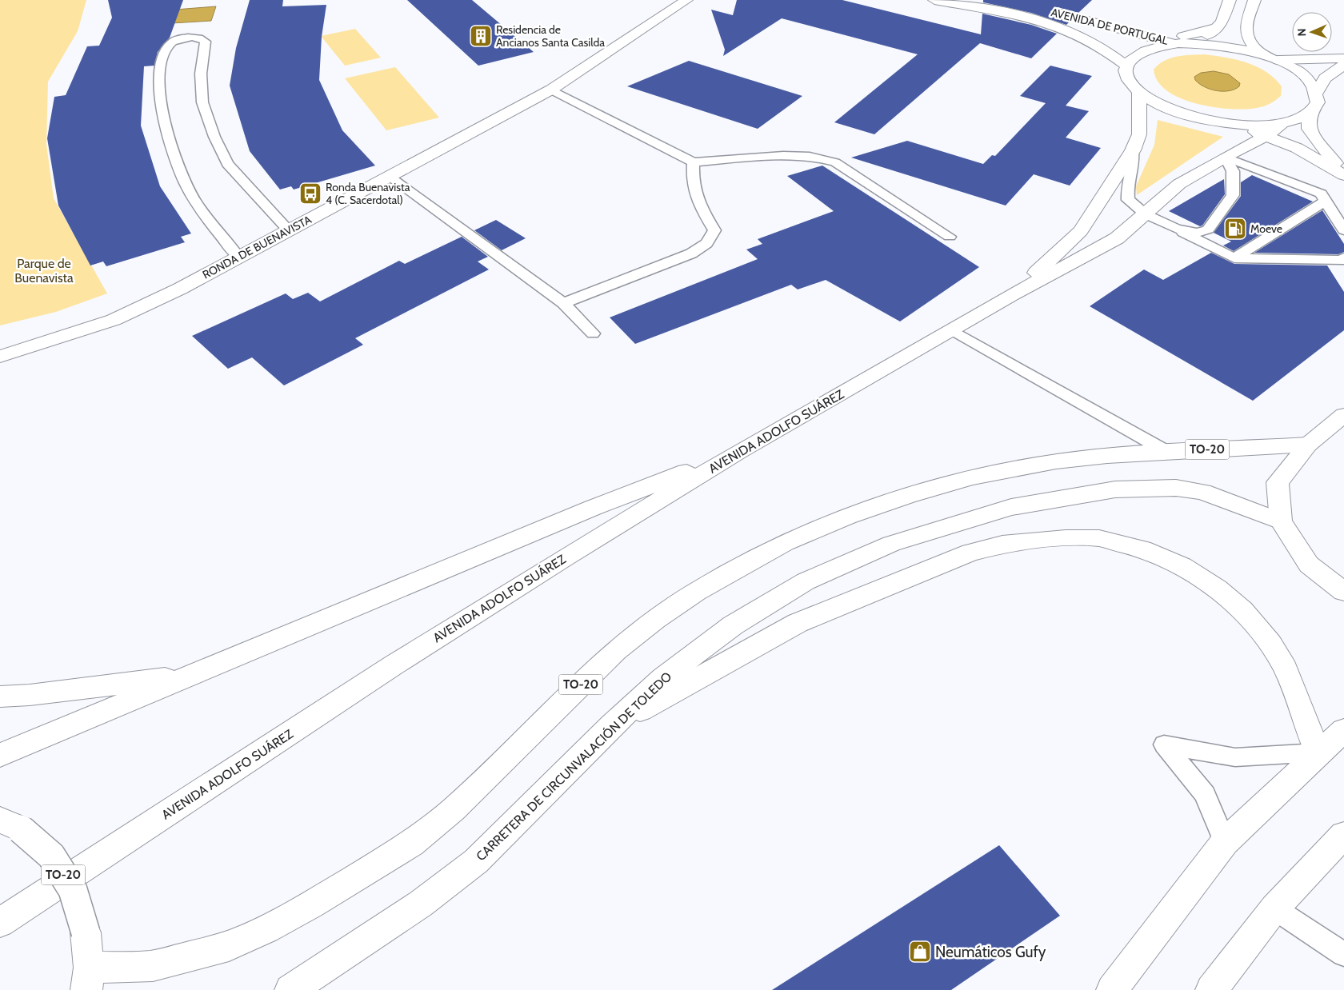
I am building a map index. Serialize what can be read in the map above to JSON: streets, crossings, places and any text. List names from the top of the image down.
{
  "streets": {
    "main road": [
      "AVENIDA DE PORTUGAL",
      "RONDA DE BUENAVISTA",
      "AVENIDA ADOLFO SUÁREZ",
      "TO-20",
      "CARRETERA DE CIRCUNVALACIÓN DE TOLEDO"
    ]
  },
  "parks": ["Parque de Buenavista"],
  "places": {
    "building": ["Residencia de Ancianos Santa Casilda"],
    "bus stop": ["Ronda Buenavista 4 (C. Sacerdotal)"],
    "fuel station": ["Moeve"],
    "shop": ["Neumáticos Gufy"]
  },
  "north": "left"
}
